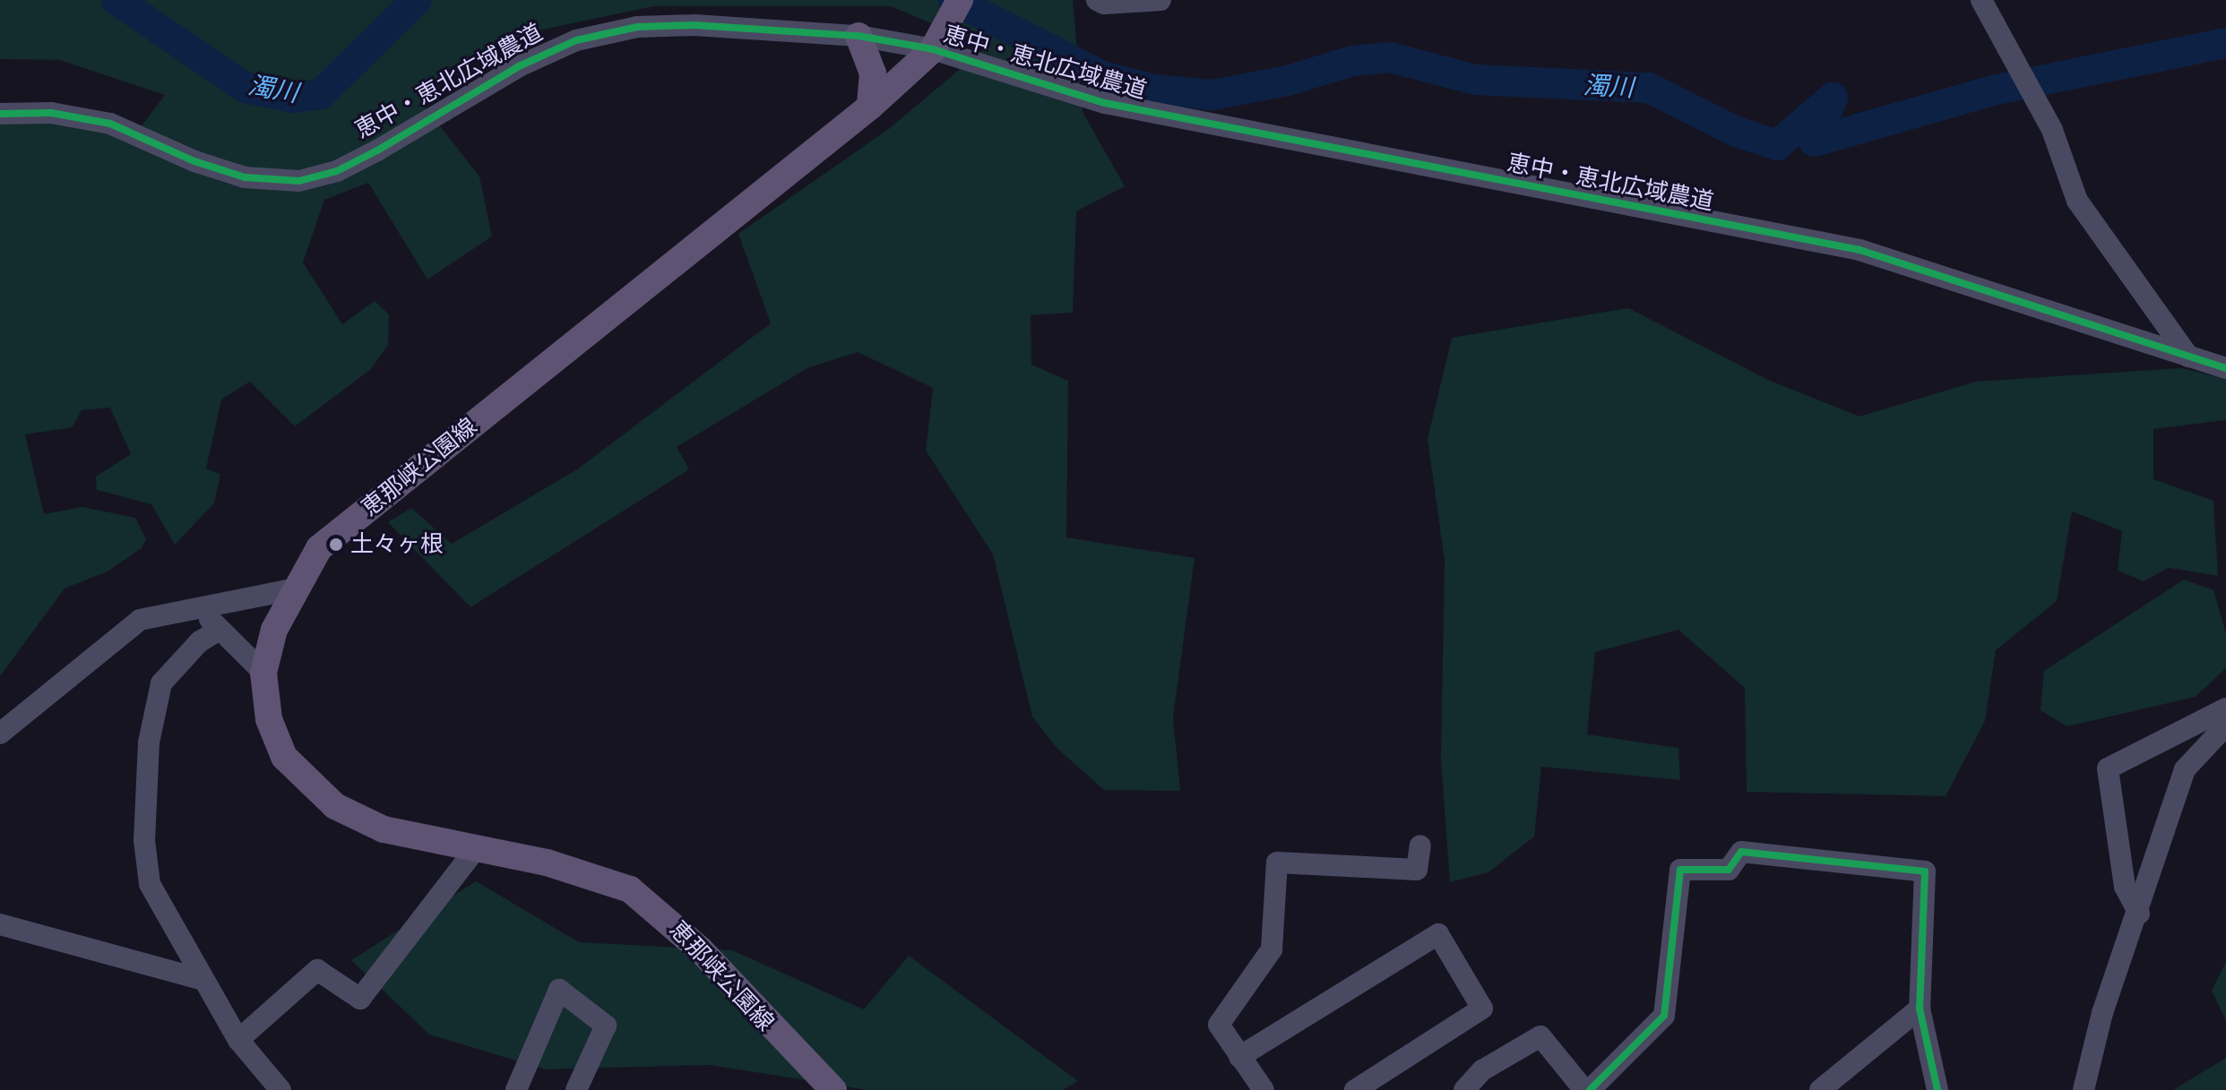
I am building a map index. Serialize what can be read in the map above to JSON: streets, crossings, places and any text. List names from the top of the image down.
{
  "streets": {
    "main road": ["恵那峡公園線"],
    "street": ["恵中・恵北広域農道"]
  },
  "crossings": [
    ["恵中・恵北広域農道", "恵那峡公園線"]
  ],
  "water": ["濁川"],
  "places": ["土々ヶ根"]
}
